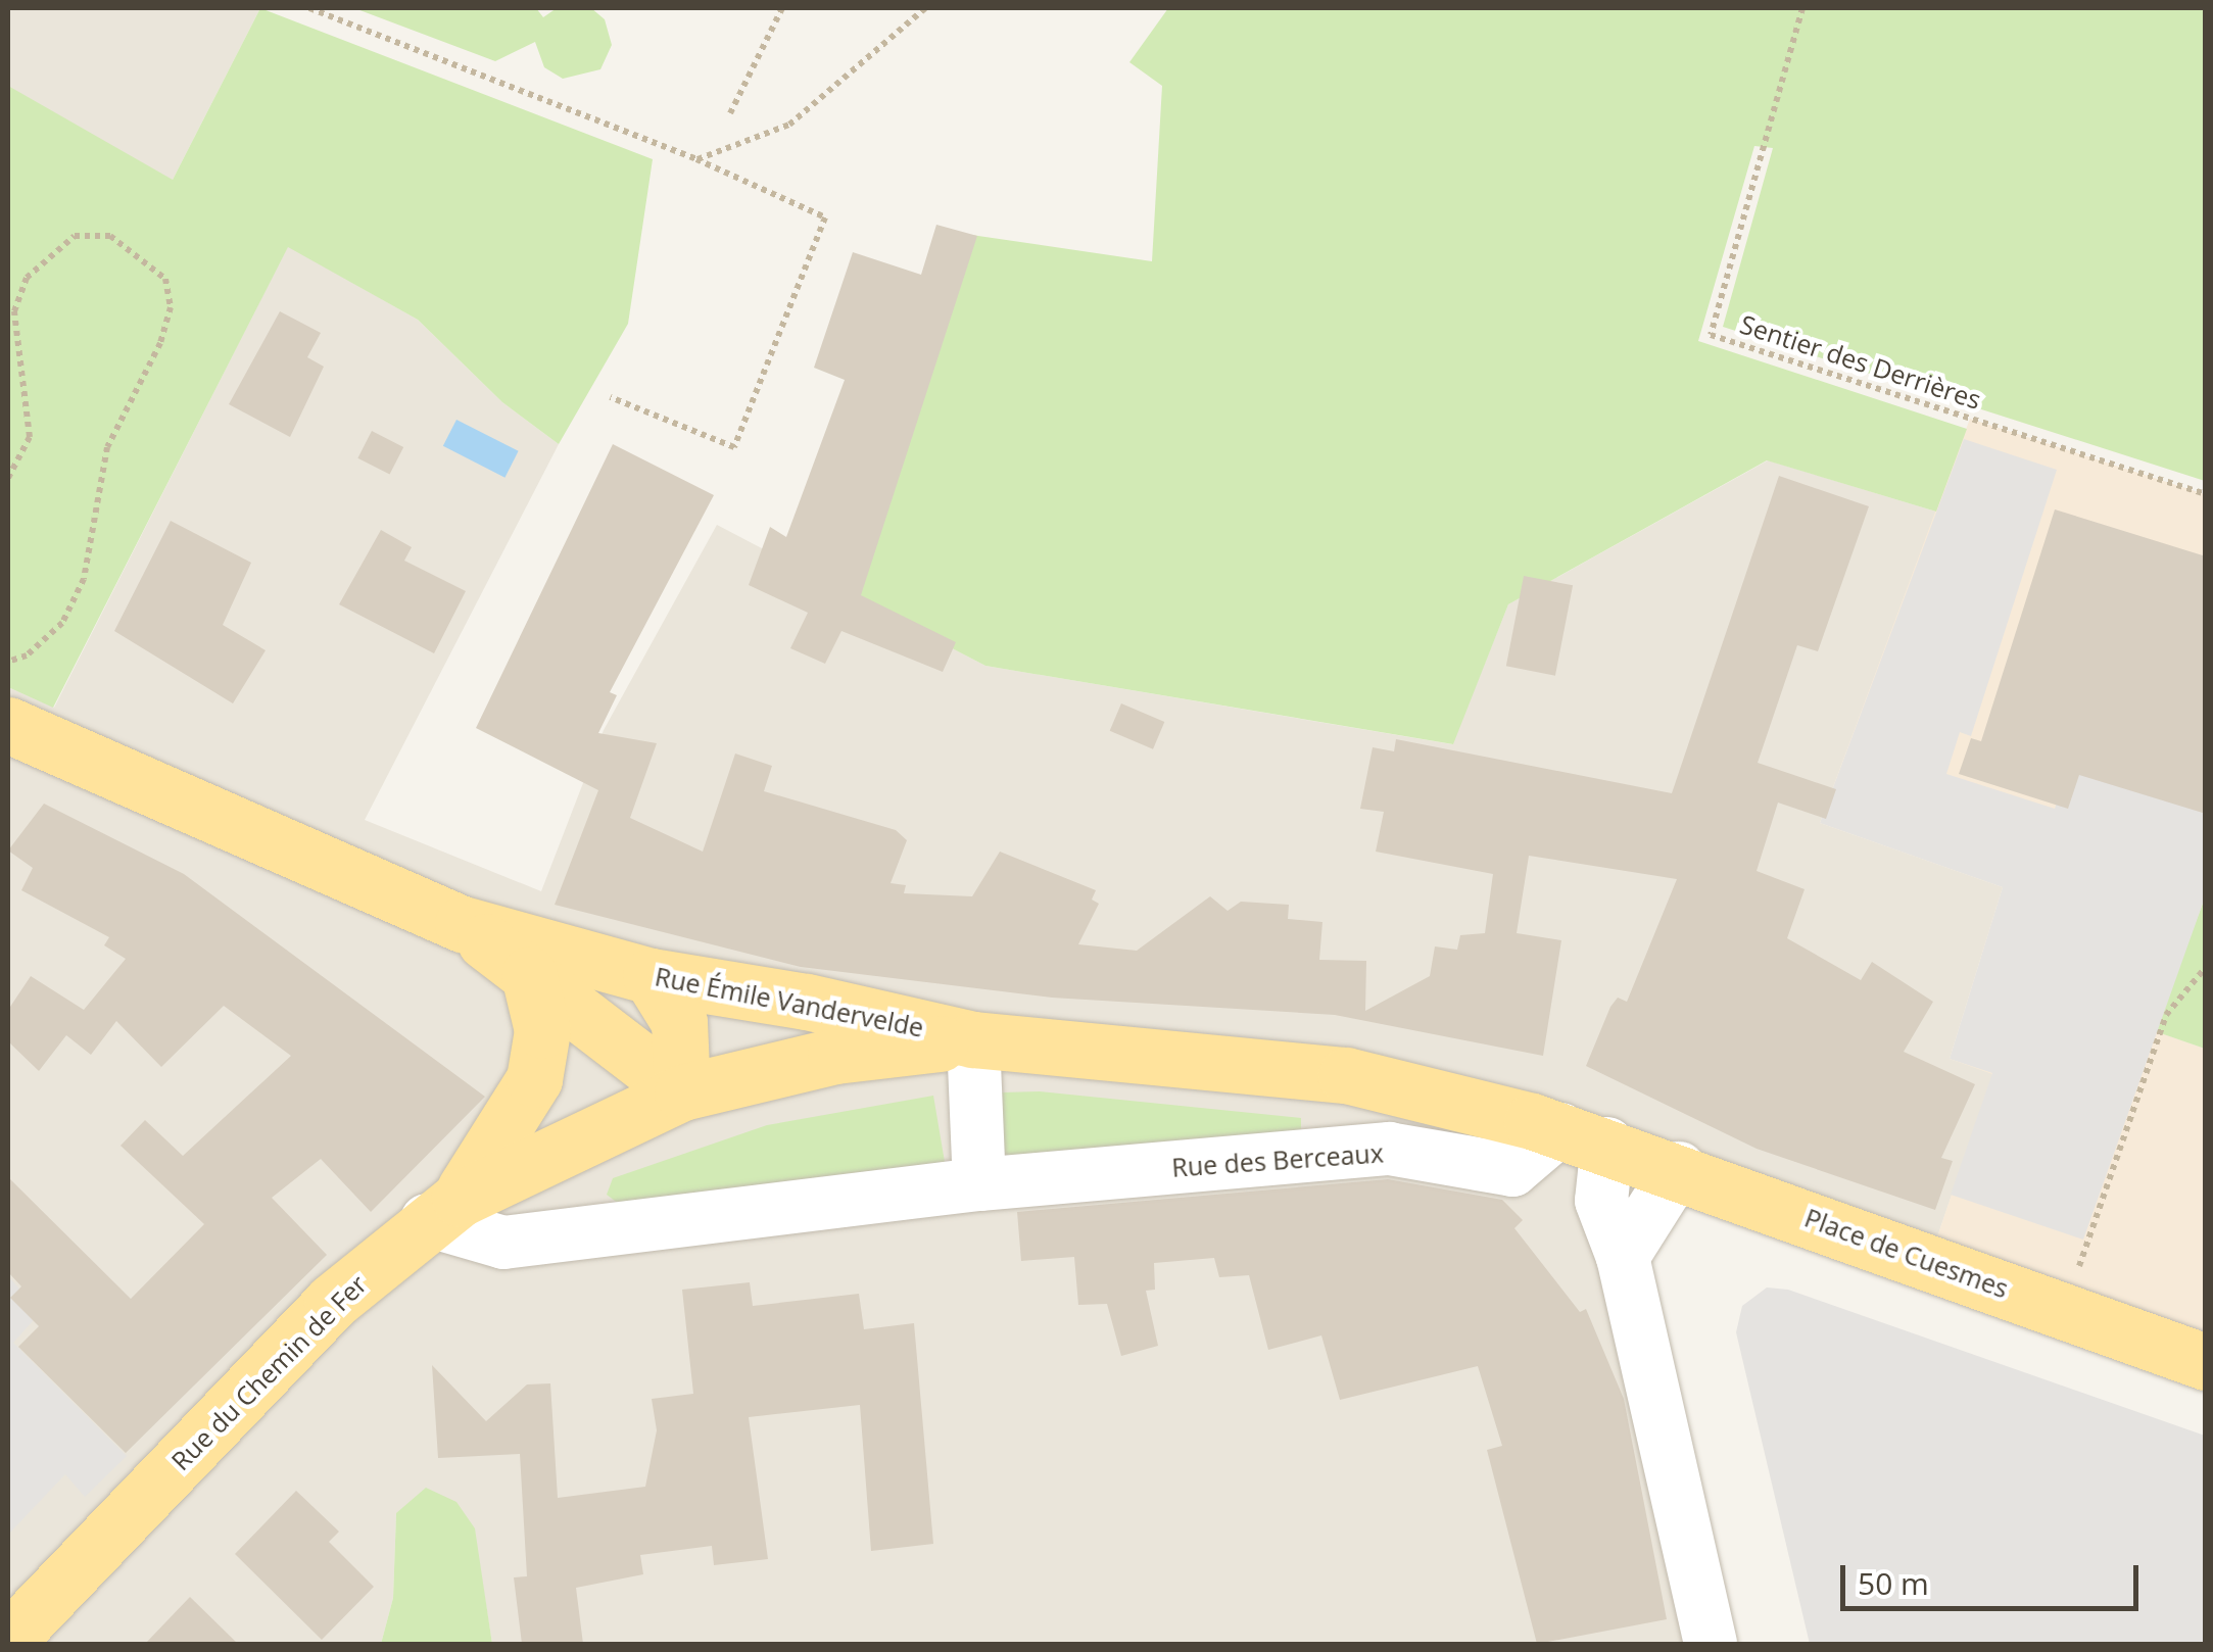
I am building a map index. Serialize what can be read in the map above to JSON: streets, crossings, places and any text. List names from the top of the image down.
{
  "streets": {
    "main road": ["Rue Émile Vandervelde", "Place de Cuesmes", "Rue du Chemin de Fer"],
    "street": ["Rue des Berceaux"],
    "path": ["Sentier des Derrières"]
  },
  "crossings": [
    ["Rue Émile Vandervelde", "Rue des Berceaux"],
    ["Rue Émile Vandervelde", "Place de Cuesmes"],
    ["Rue Émile Vandervelde", "Rue du Chemin de Fer"],
    ["Rue des Berceaux", "Place de Cuesmes"],
    ["Rue des Berceaux", "Rue du Chemin de Fer"]
  ],
  "scale_bar": "50 m"
}
